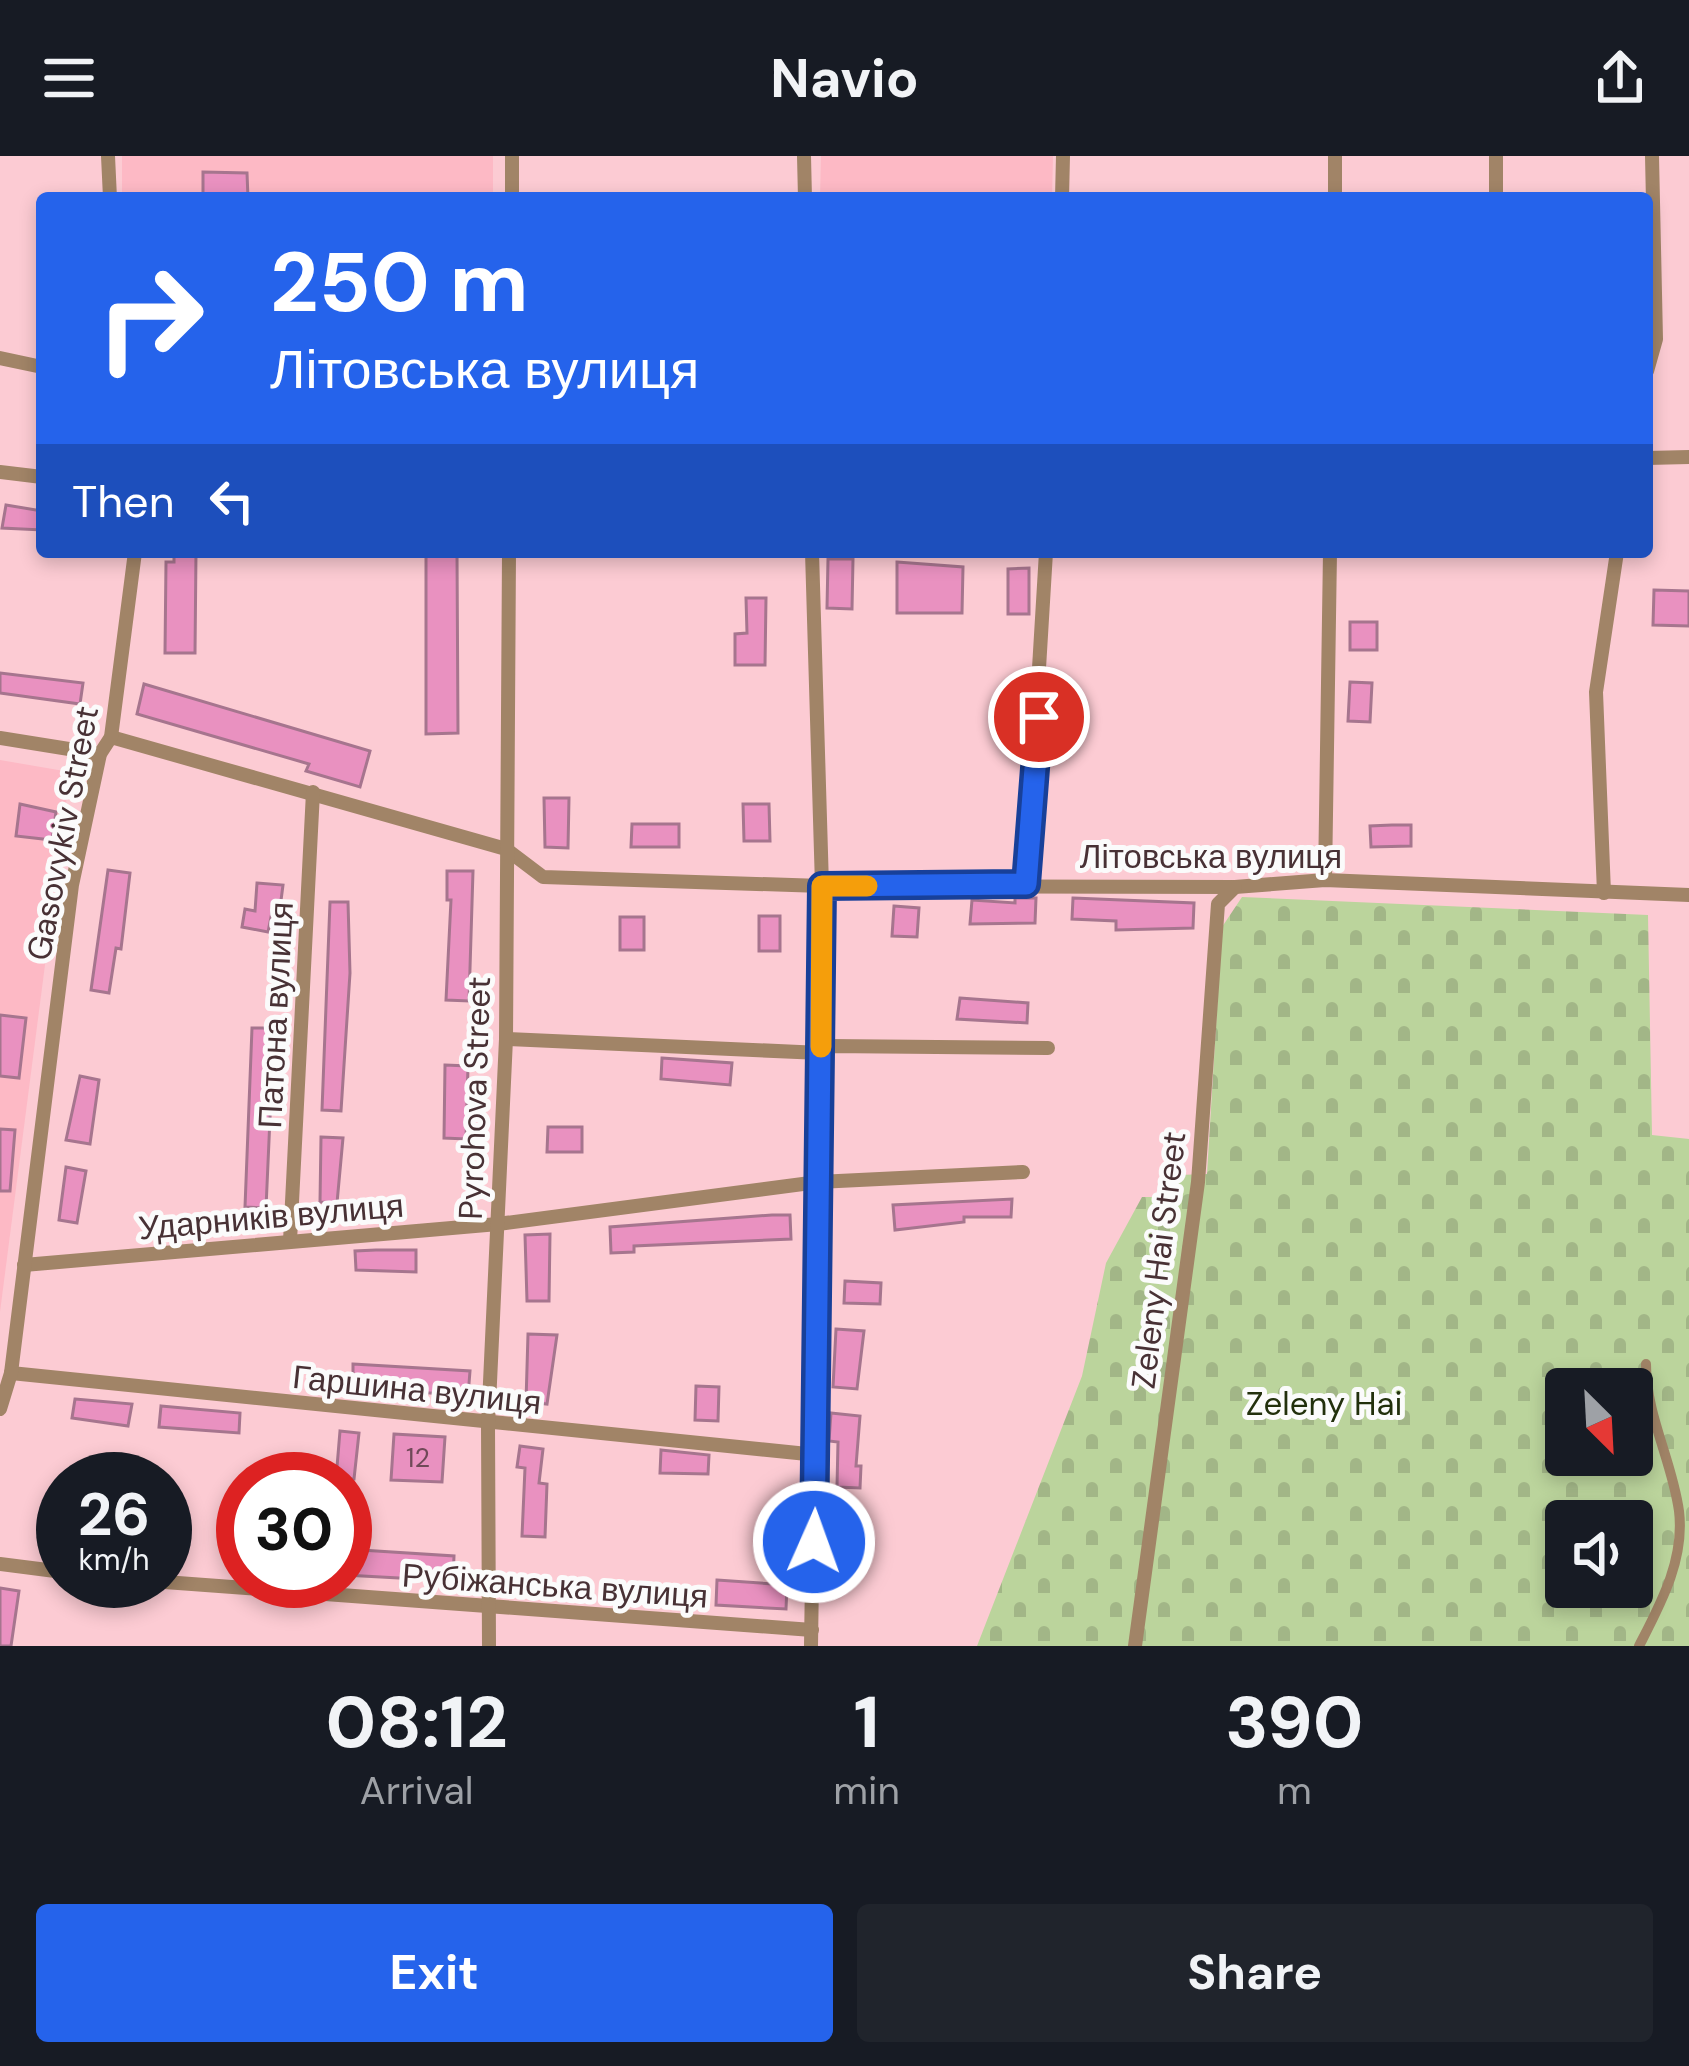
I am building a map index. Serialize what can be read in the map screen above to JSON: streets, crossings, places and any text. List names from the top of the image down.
{
  "streets": {
    "street": [
      "Gasovykiv Street",
      "Літовська вулиця",
      "Патона вулиця",
      "Pyrohova Street",
      "Ударників вулиця",
      "Zeleny Hai Street",
      "Гаршина вулиця",
      "Рубіжанська вулиця"
    ]
  },
  "crossings": [
    ["Gasovykiv Street", "Літовська вулиця"],
    ["Gasovykiv Street", "Ударників вулиця"],
    ["Gasovykiv Street", "Гаршина вулиця"],
    ["Літовська вулиця", "Патона вулиця"],
    ["Літовська вулиця", "Pyrohova Street"],
    ["Літовська вулиця", "Zeleny Hai Street"],
    ["Патона вулиця", "Ударників вулиця"],
    ["Pyrohova Street", "Ударників вулиця"],
    ["Pyrohova Street", "Гаршина вулиця"],
    ["Pyrohova Street", "Рубіжанська вулиця"]
  ],
  "parks": ["Zeleny Hai"],
  "house_numbers": ["12"],
  "north": "bottom right",
  "page": {
    "header": "Navio",
    "turn": ["250 m", "Літовська вулиця"],
    "then": "Then",
    "speed": "26 km/h",
    "limit": "30",
    "eta": [
      "08:12",
      "Arrival",
      "1",
      "min",
      "390",
      "m"
    ],
    "buttons": ["Exit", "Share"]
  }
}
